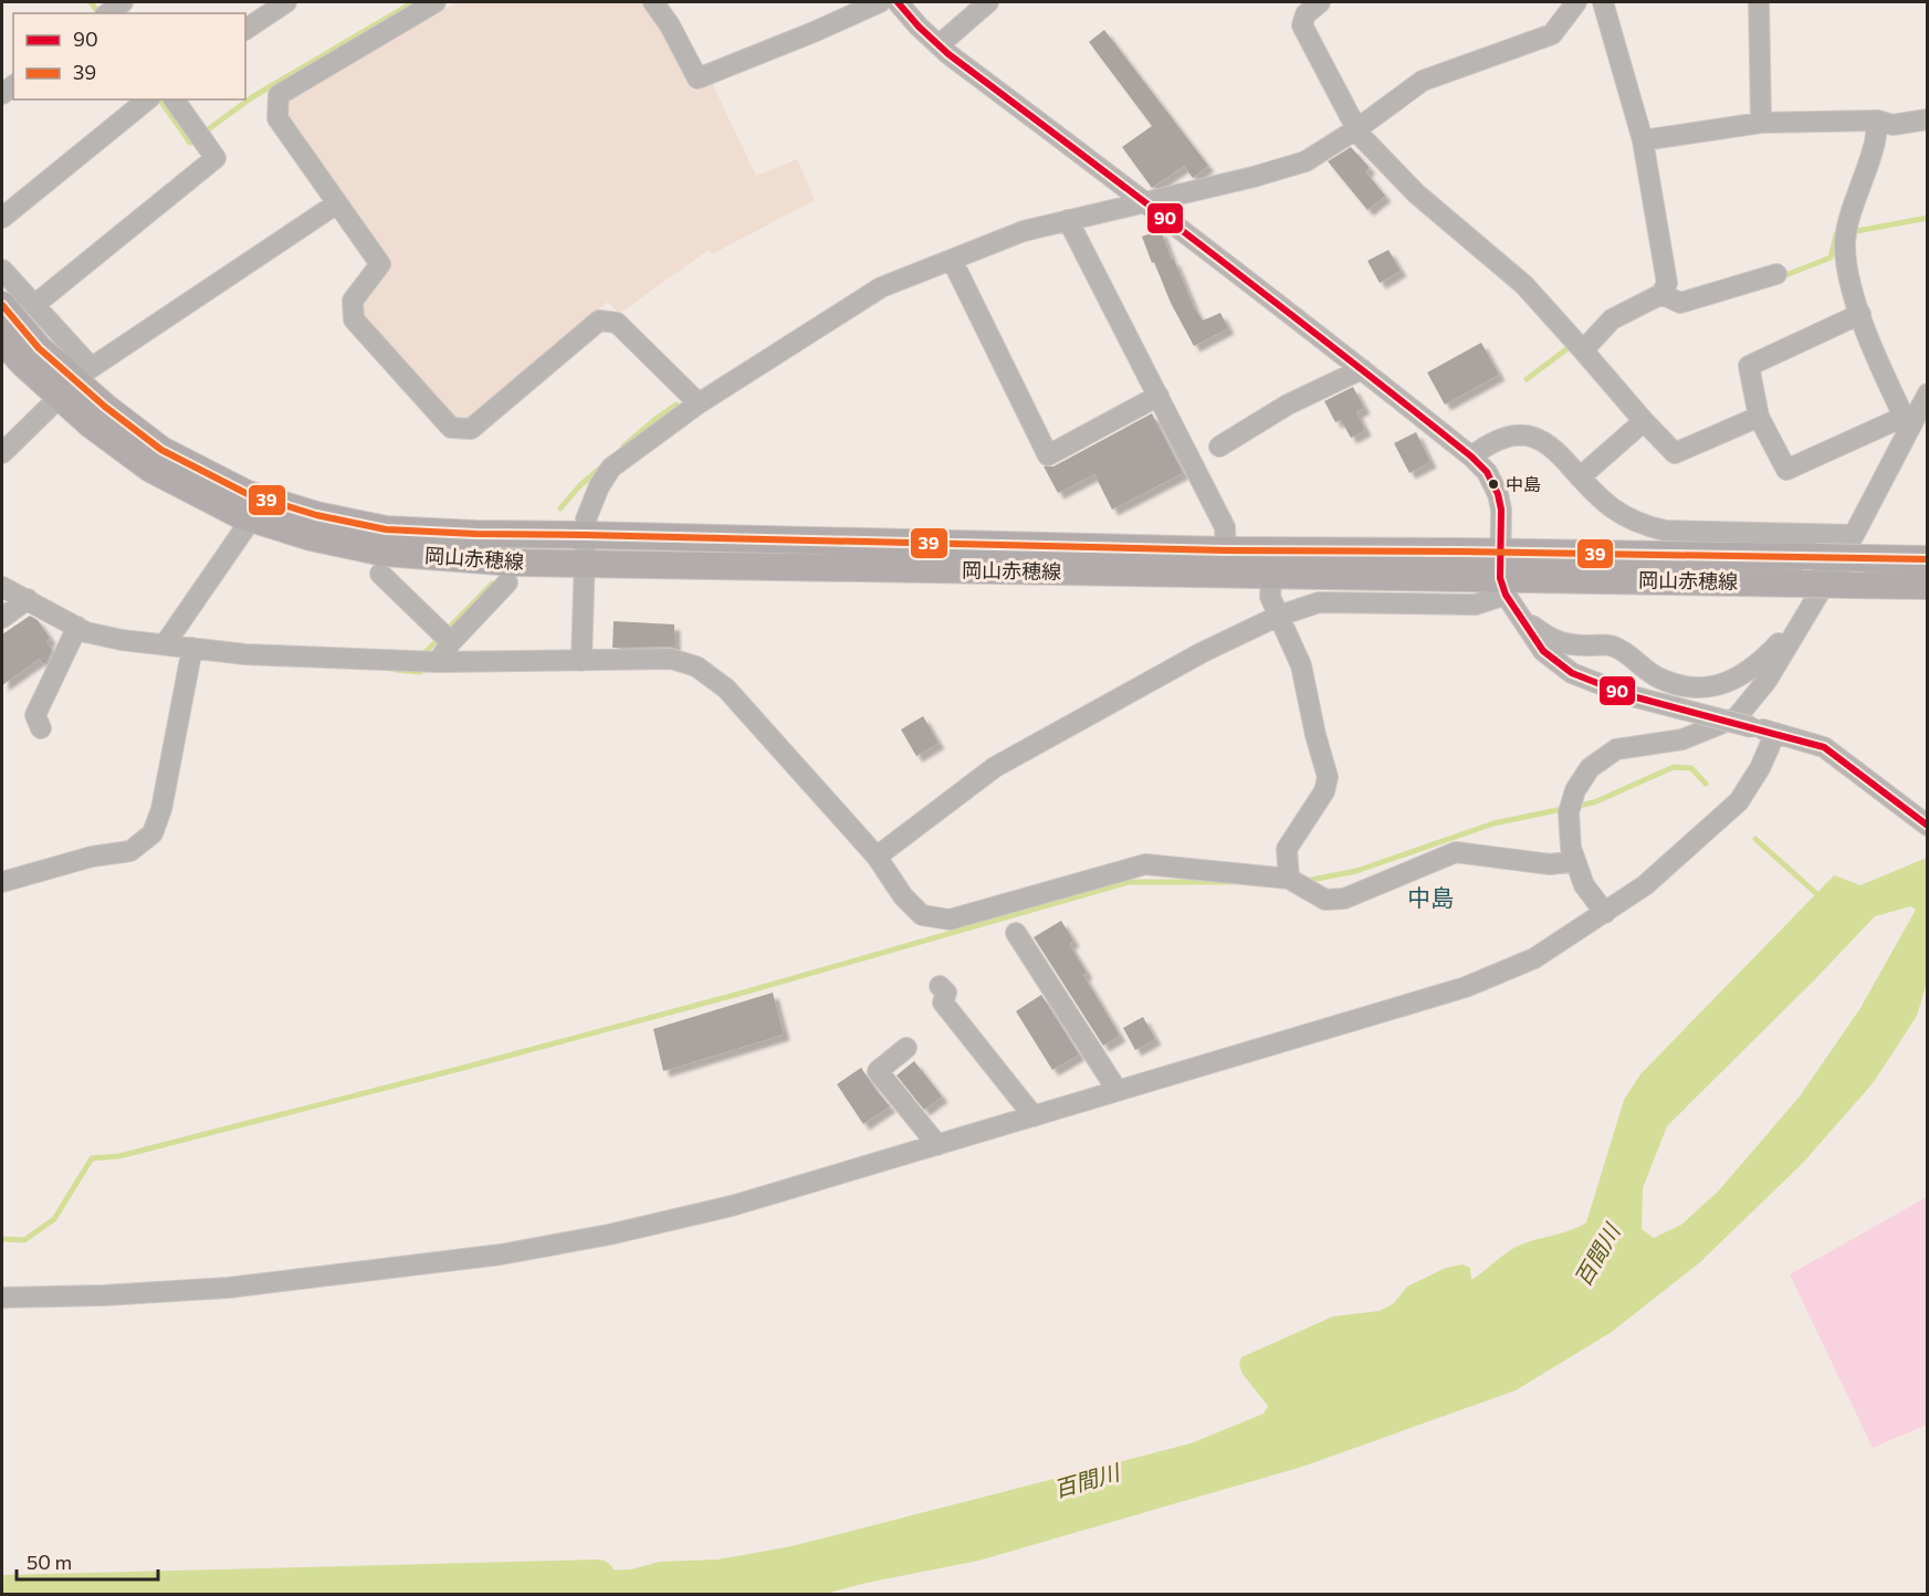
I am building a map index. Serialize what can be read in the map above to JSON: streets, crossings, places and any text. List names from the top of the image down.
{
  "streets": {
    "main road": ["岡山赤穂線"]
  },
  "districts": ["中島"],
  "water": ["百間川"],
  "places": ["中島"],
  "lines": ["transit line 90", "transit line 39"],
  "legend": ["90", "39"],
  "scale_bar": "50 m"
}
